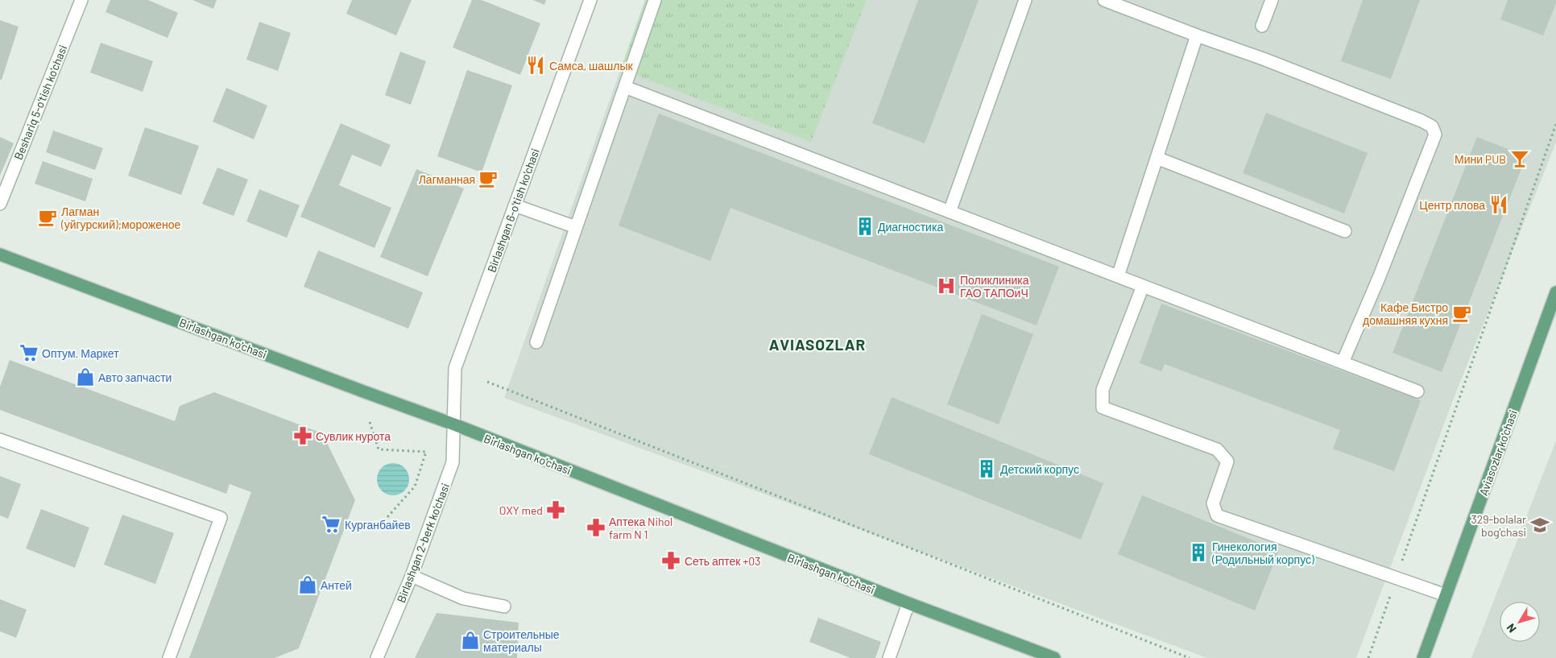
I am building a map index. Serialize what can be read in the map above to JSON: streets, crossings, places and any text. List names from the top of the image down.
{
  "streets": {
    "main road": ["Birlashgan ko'chasi", "Aviasozlar ko'chasi"],
    "street": ["Beshariq 5-o'tish ko'chasi", "Birlashgan 6-o'tish ko'chasi", "Birlashgan 2-berk ko'chasi"]
  },
  "crossings": [
    ["Birlashgan 6-o'tish ko'chasi", "Birlashgan ko'chasi"],
    ["Birlashgan 6-o'tish ko'chasi", "Birlashgan 2-berk ko'chasi"],
    ["Birlashgan ko'chasi", "Birlashgan 2-berk ko'chasi"]
  ],
  "districts": ["AVIASOZLAR"],
  "places": {
    "restaurant": ["Самса, шашлык", "Центр плова"],
    "bar": ["Мини PUB"],
    "cafe": ["Лагманная", "Лагман (уйгурский);мороженое", "Кафе Бистро домашняя кухня"],
    "building": ["Диагностика", "Детский корпус", "Гинекология (Родильный корпус)"],
    "hospital": ["Поликлиника ГАО ТАПОиЧ"],
    "supermarket": ["Оптум. Маркет", "Курганбайев"],
    "shop": ["Авто запчасти", "Антей", "Строительные материалы"],
    "pharmacy": [
      "Сувлик нурота",
      "OXY med",
      "Аптека Nihol farm N 1",
      "Сеть аптек +03"
    ],
    "school or university": ["329-bolalar bog'chasi"]
  },
  "north": "bottom left"
}
